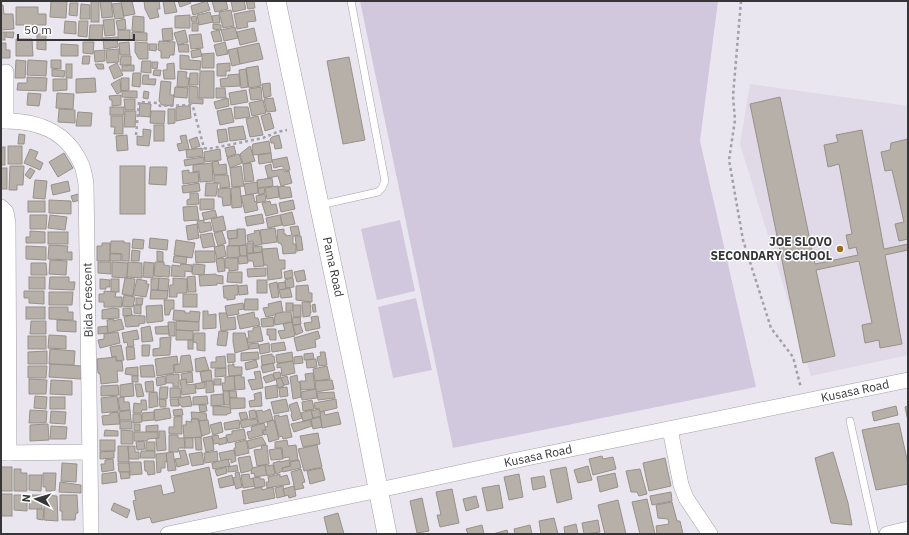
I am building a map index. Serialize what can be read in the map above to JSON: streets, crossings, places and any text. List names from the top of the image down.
{
  "streets": {
    "street": ["Pama Road", "Bida Crescent", "Kusasa Road"]
  },
  "crossings": [
    ["Pama Road", "Kusasa Road"]
  ],
  "places": ["JOE SLOVO SECONDARY SCHOOL"],
  "scale_bar": "50 m",
  "north": "left"
}
